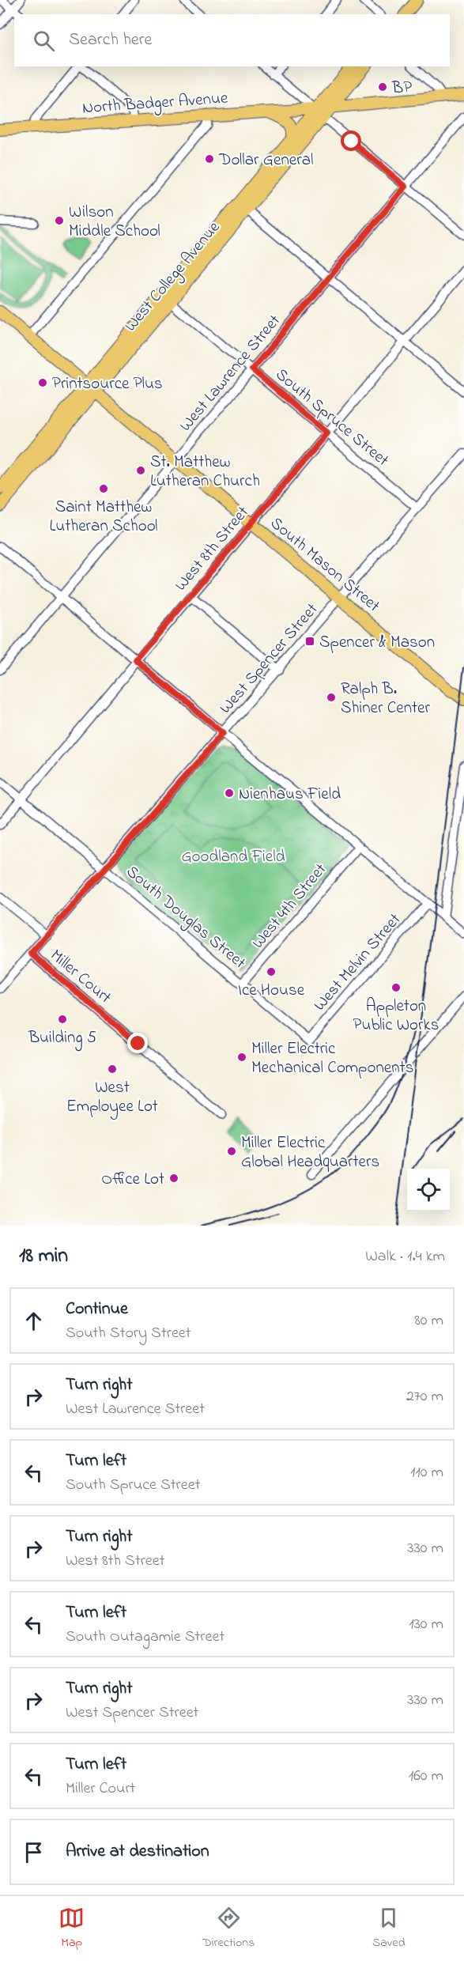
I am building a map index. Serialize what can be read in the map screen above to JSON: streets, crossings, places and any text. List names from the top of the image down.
{
  "streets": {
    "main road": ["North Badger Avenue", "West College Avenue", "South Mason Street"],
    "street": [
      "West Lawrence Street",
      "South Spruce Street",
      "West 8th Street",
      "West Spencer Street",
      "West 4th Street",
      "South Douglas Street",
      "West Melvin Street",
      "Miller Court"
    ]
  },
  "crossings": [
    ["North Badger Avenue", "West College Avenue"],
    ["West College Avenue", "South Spruce Street"],
    ["West College Avenue", "South Mason Street"],
    ["West Lawrence Street", "South Spruce Street"],
    ["West Lawrence Street", "South Mason Street"],
    ["South Spruce Street", "West 8th Street"],
    ["South Spruce Street", "West Spencer Street"],
    ["West 8th Street", "South Mason Street"],
    ["West 8th Street", "South Douglas Street"],
    ["South Mason Street", "West Spencer Street"],
    ["West Spencer Street", "South Douglas Street"],
    ["West Spencer Street", "Miller Court"],
    ["West 4th Street", "South Douglas Street"],
    ["South Douglas Street", "West Melvin Street"]
  ],
  "parks": ["Goodland Field"],
  "places": {
    "other": [
      "BP",
      "Dollar General",
      "Wilson Middle School",
      "Printsource Plus",
      "St. Matthew Lutheran Church",
      "Saint Matthew Lutheran School",
      "Ralph B. Shiner Center",
      "Nienhaus Field",
      "Ice House",
      "Appleton Public Works",
      "Building 5",
      "Miller Electric Mechanical Components",
      "West Employee Lot",
      "Miller Electric Global Headquarters",
      "Office Lot"
    ],
    "transit": ["Spencer & Mason"]
  },
  "page": {
    "search": "Search here",
    "heading": ["18 min", "Walk · 1.4 km"],
    "list": [
      ["Continue", "South Story Street", "80 m"],
      ["Turn right", "West Lawrence Street", "270 m"],
      ["Turn left", "South Spruce Street", "110 m"],
      ["Turn right", "West 8th Street", "330 m"],
      ["Turn left", "South Outagamie Street", "130 m"],
      ["Turn right", "West Spencer Street", "330 m"],
      ["Turn left", "Miller Court", "160 m"],
      "Arrive at destination"
    ],
    "nav": ["Map", "Directions", "Saved"]
  }
}
